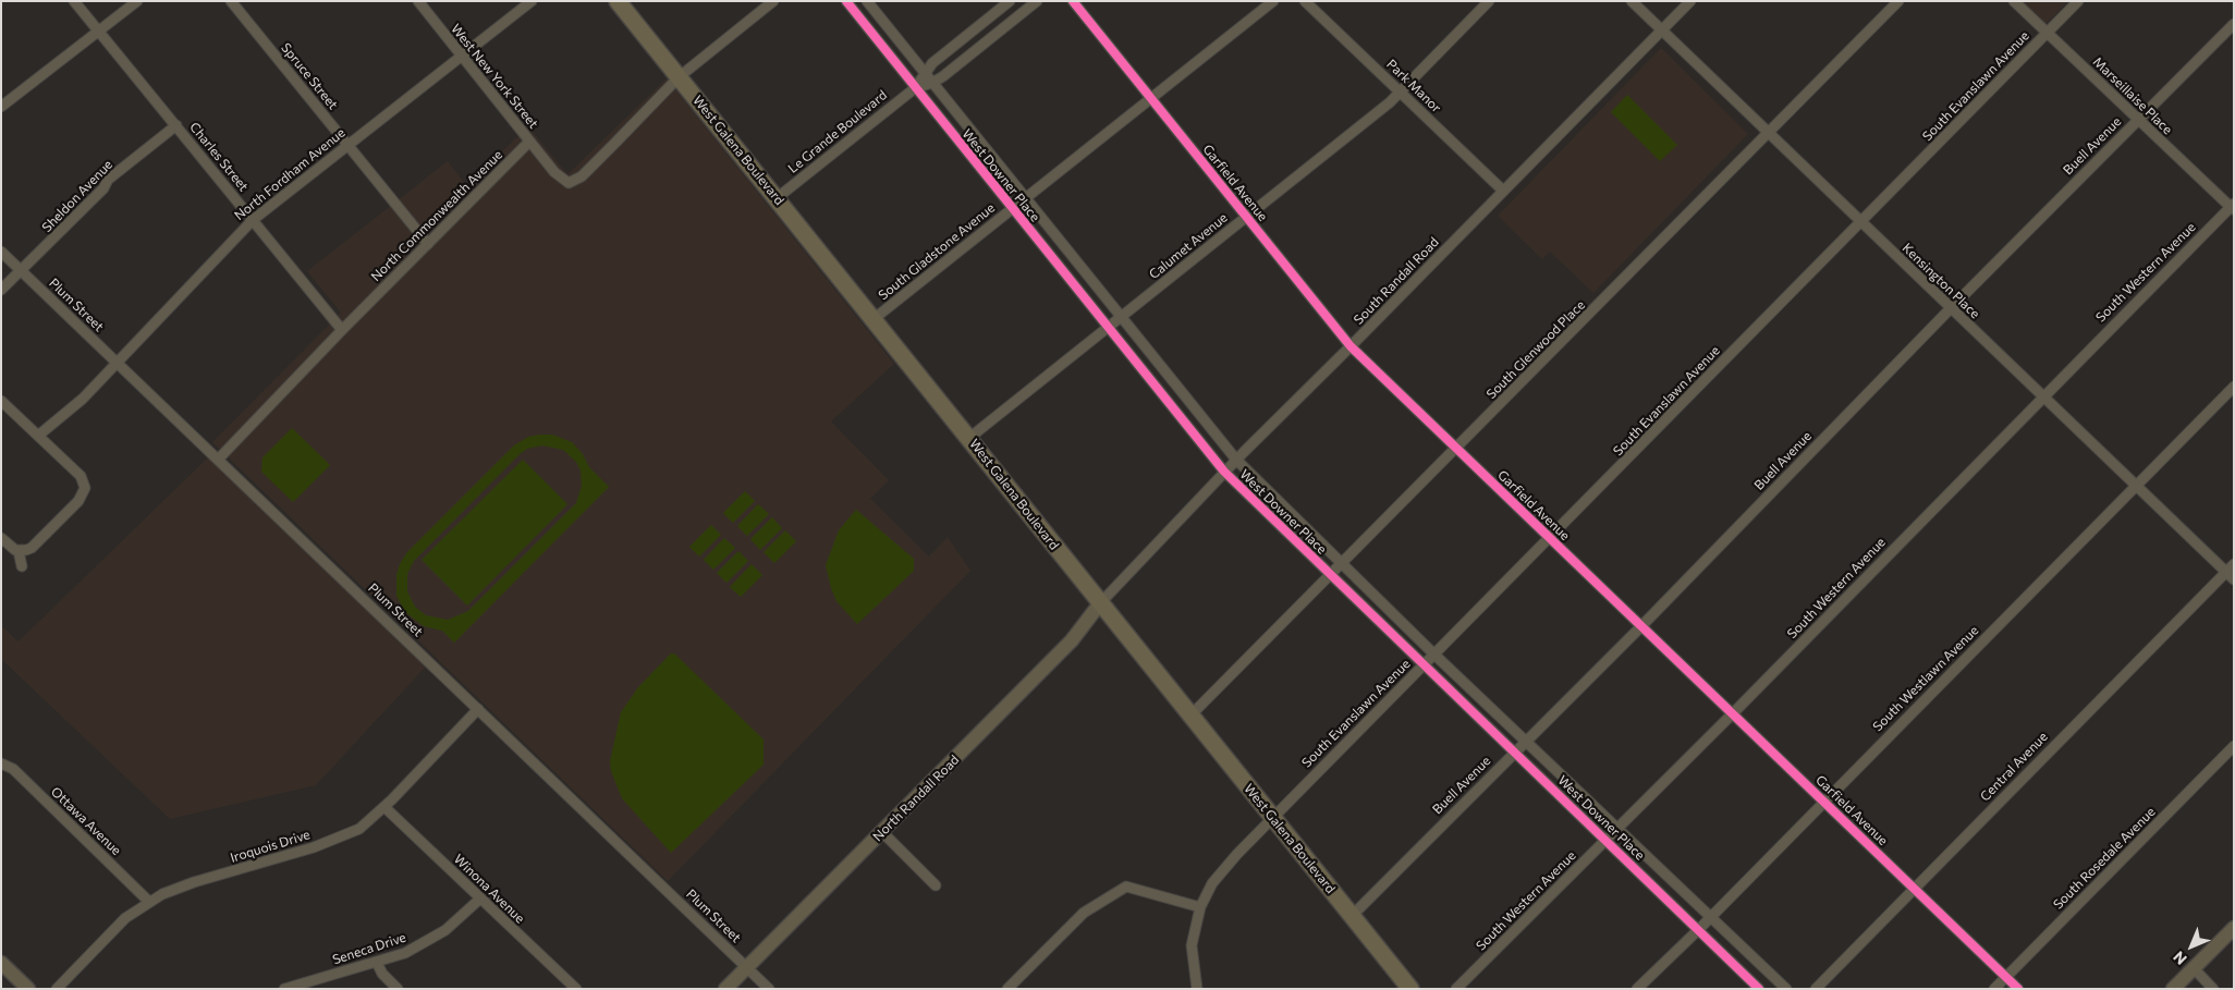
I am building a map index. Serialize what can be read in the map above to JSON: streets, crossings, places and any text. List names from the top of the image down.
{
  "streets": {
    "main road": ["West Galena Boulevard", "North Randall Road"],
    "street": [
      "Spruce Street",
      "West New York Street",
      "Park Manor",
      "South Evanslawn Avenue",
      "Marseillaise Place",
      "Le Grande Boulevard",
      "Buell Avenue",
      "Charles Street",
      "North Fordham Avenue",
      "West Downer Place",
      "Garfield Avenue",
      "Sheldon Avenue",
      "North Commonwealth Avenue",
      "Calumet Avenue",
      "South Gladstone Avenue",
      "South Western Avenue",
      "South Randall Road",
      "Kensington Place",
      "Plum Street",
      "South Glenwood Place",
      "South Westlawn Avenue",
      "Central Avenue",
      "Ottawa Avenue",
      "Iroquois Drive",
      "South Rosedale Avenue",
      "Winona Avenue",
      "Seneca Drive"
    ]
  },
  "crossings": [
    ["Spruce Street", "North Fordham Avenue"],
    ["Spruce Street", "North Commonwealth Avenue"],
    ["West New York Street", "North Fordham Avenue"],
    ["West New York Street", "North Commonwealth Avenue"],
    ["Park Manor", "Calumet Avenue"],
    ["Park Manor", "South Randall Road"],
    ["South Evanslawn Avenue", "Marseillaise Place"],
    ["South Evanslawn Avenue", "West Galena Boulevard"],
    ["South Evanslawn Avenue", "West Downer Place"],
    ["South Evanslawn Avenue", "Garfield Avenue"],
    ["South Evanslawn Avenue", "Kensington Place"],
    ["Marseillaise Place", "Buell Avenue"],
    ["Marseillaise Place", "South Western Avenue"],
    ["Le Grande Boulevard", "West Galena Boulevard"],
    ["Le Grande Boulevard", "West Downer Place"],
    ["Buell Avenue", "West Galena Boulevard"],
    ["Buell Avenue", "West Downer Place"],
    ["Buell Avenue", "Garfield Avenue"],
    ["Buell Avenue", "Kensington Place"],
    ["West Galena Boulevard", "Calumet Avenue"],
    ["West Galena Boulevard", "South Gladstone Avenue"],
    ["West Galena Boulevard", "South Randall Road"],
    ["West Galena Boulevard", "South Glenwood Place"],
    ["West Galena Boulevard", "North Randall Road"],
    ["Charles Street", "North Fordham Avenue"],
    ["Charles Street", "Sheldon Avenue"],
    ["Charles Street", "North Commonwealth Avenue"],
    ["North Fordham Avenue", "Plum Street"],
    ["West Downer Place", "Calumet Avenue"],
    ["West Downer Place", "South Gladstone Avenue"],
    ["West Downer Place", "South Western Avenue"],
    ["West Downer Place", "South Randall Road"],
    ["West Downer Place", "South Glenwood Place"],
    ["West Downer Place", "South Westlawn Avenue"],
    ["Garfield Avenue", "Calumet Avenue"],
    ["Garfield Avenue", "South Gladstone Avenue"],
    ["Garfield Avenue", "South Western Avenue"],
    ["Garfield Avenue", "South Randall Road"],
    ["Garfield Avenue", "South Glenwood Place"],
    ["Garfield Avenue", "South Westlawn Avenue"],
    ["Garfield Avenue", "Central Avenue"],
    ["Garfield Avenue", "South Rosedale Avenue"],
    ["Sheldon Avenue", "Plum Street"],
    ["North Commonwealth Avenue", "Plum Street"],
    ["South Western Avenue", "Kensington Place"],
    ["South Randall Road", "Kensington Place"],
    ["South Randall Road", "North Randall Road"],
    ["Kensington Place", "South Glenwood Place"],
    ["Kensington Place", "South Westlawn Avenue"],
    ["Kensington Place", "Central Avenue"],
    ["Plum Street", "North Randall Road"],
    ["Plum Street", "Iroquois Drive"],
    ["Ottawa Avenue", "Iroquois Drive"],
    ["Iroquois Drive", "Winona Avenue"],
    ["Winona Avenue", "Seneca Drive"]
  ],
  "north": "bottom left"
}
